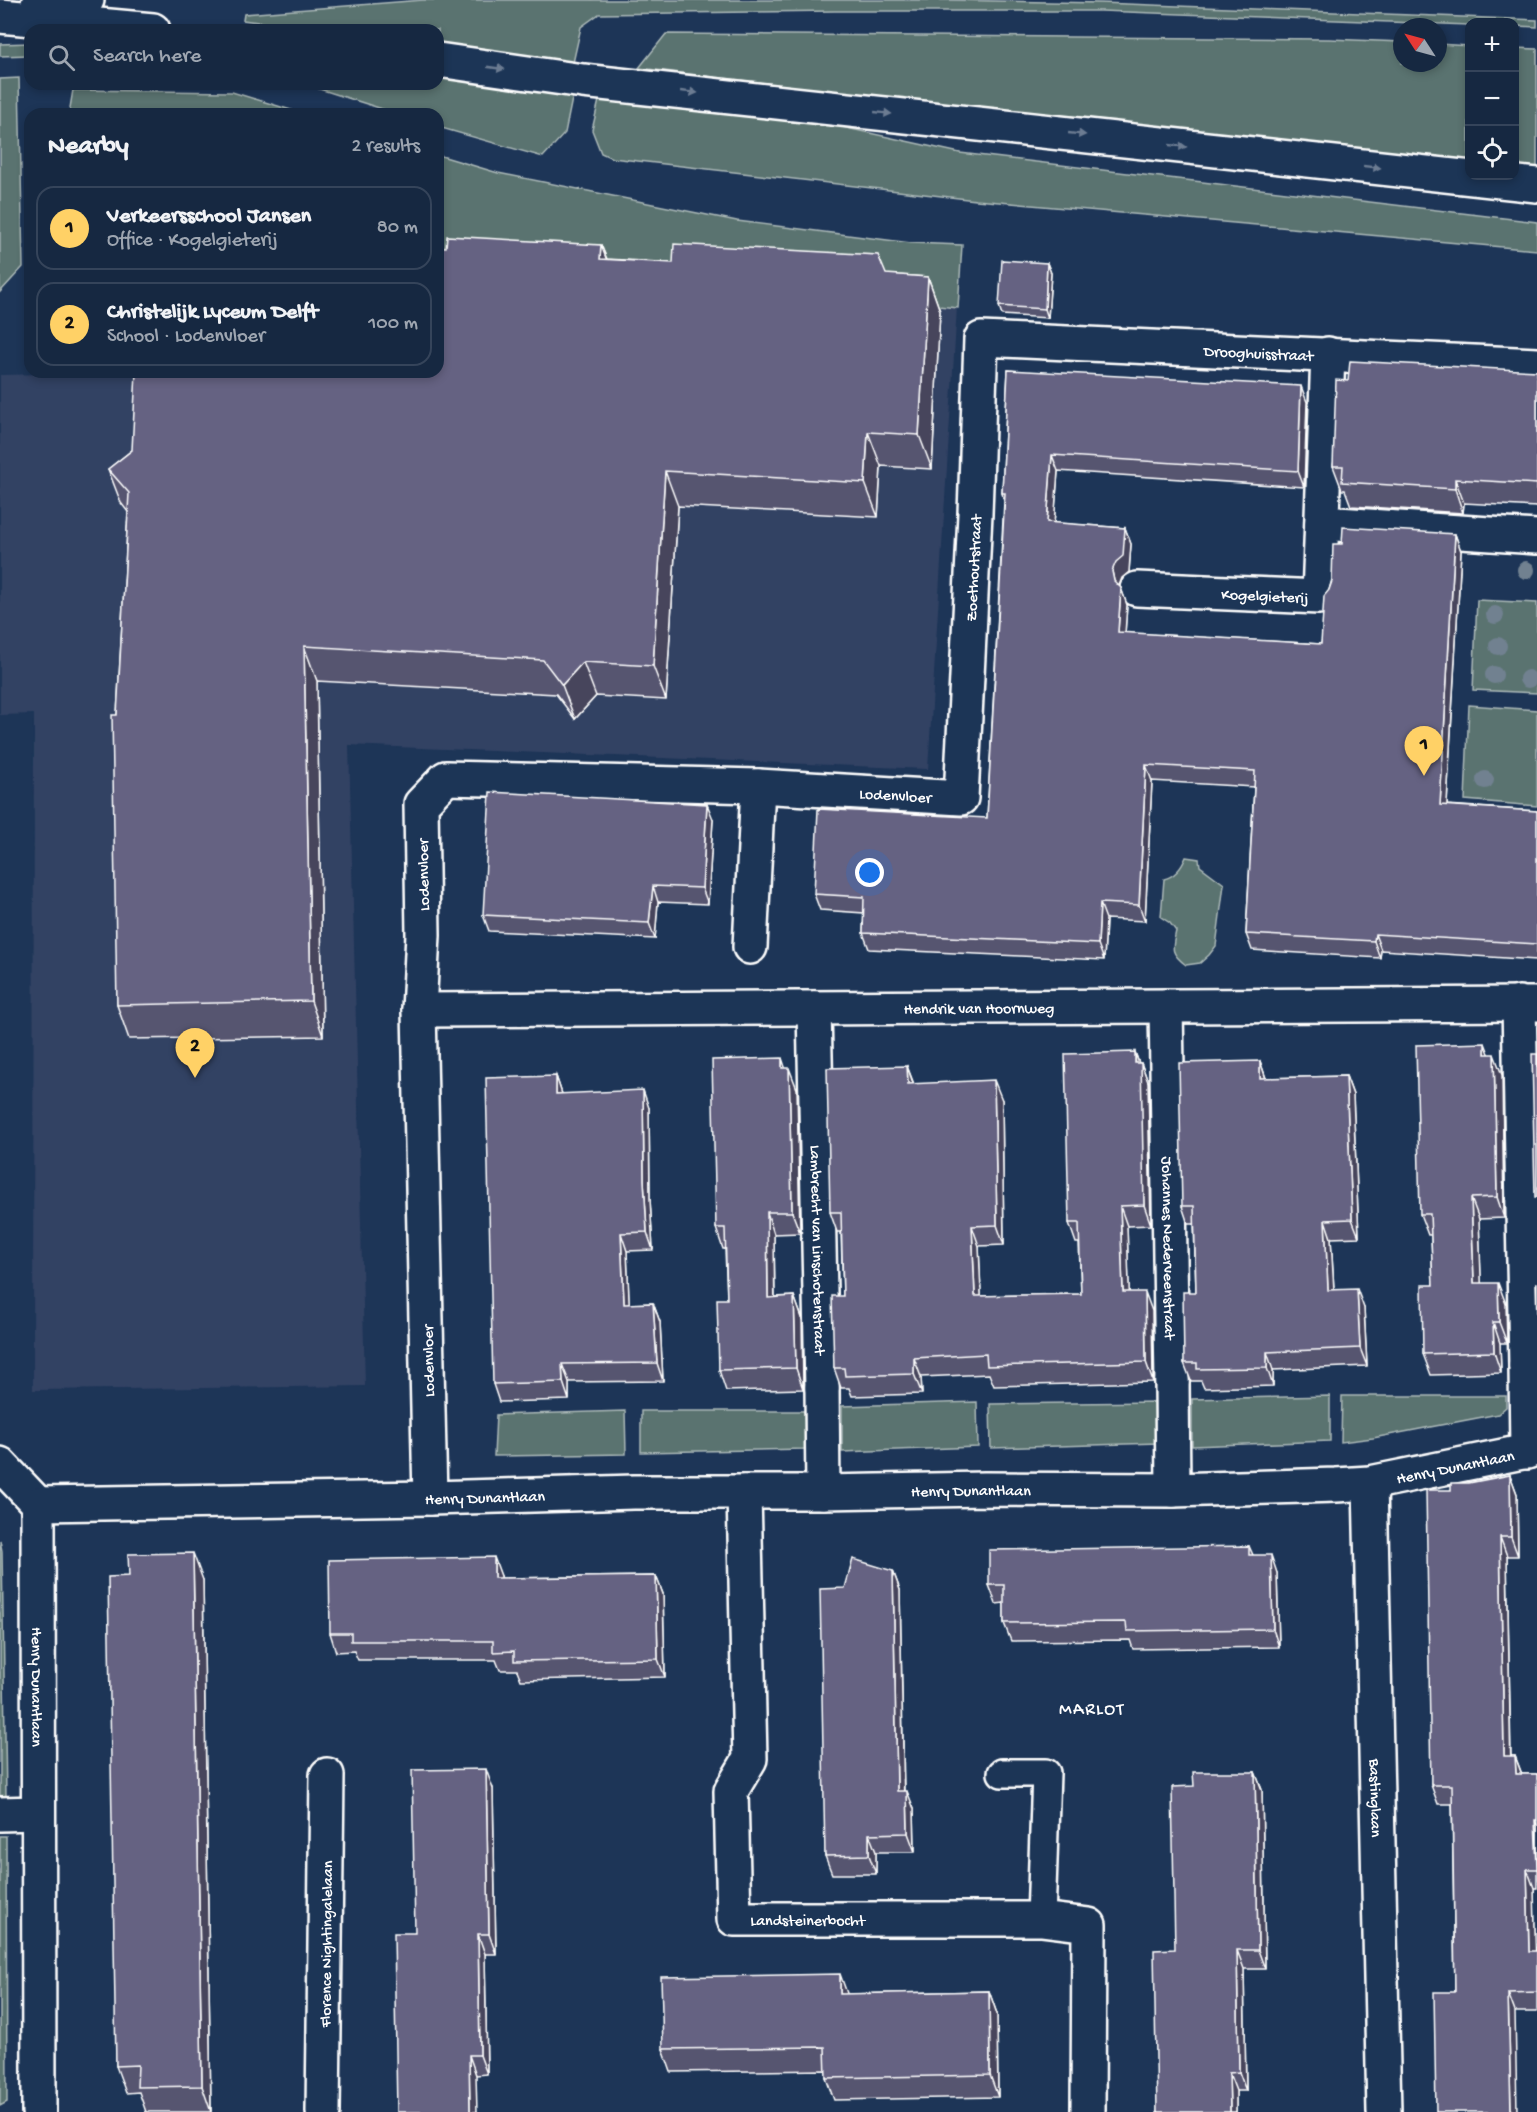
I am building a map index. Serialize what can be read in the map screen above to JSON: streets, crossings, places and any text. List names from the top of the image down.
{
  "streets": {
    "street": [
      "Drooghuisstraat",
      "Zoethoutstraat",
      "Kogelgieterij",
      "Lodenvloer",
      "Hendrik van Hoornweg",
      "Johannes Nederveenstraat",
      "Lambrecht van Linschotenstraat",
      "Henry Dunantlaan",
      "Bastinglaan",
      "Landsteinerbocht",
      "Florence Nightingalelaan"
    ]
  },
  "crossings": [
    ["Drooghuisstraat", "Zoethoutstraat"],
    ["Drooghuisstraat", "Kogelgieterij"],
    ["Zoethoutstraat", "Lodenvloer"],
    ["Lodenvloer", "Hendrik van Hoornweg"],
    ["Lodenvloer", "Henry Dunantlaan"],
    ["Hendrik van Hoornweg", "Johannes Nederveenstraat"],
    ["Hendrik van Hoornweg", "Lambrecht van Linschotenstraat"],
    ["Johannes Nederveenstraat", "Henry Dunantlaan"],
    ["Lambrecht van Linschotenstraat", "Henry Dunantlaan"],
    ["Henry Dunantlaan", "Bastinglaan"],
    ["Henry Dunantlaan", "Landsteinerbocht"]
  ],
  "districts": ["MARLOT"],
  "north": "top left",
  "page": {
    "map_buttons": ["+", "−"],
    "search": "Search here",
    "heading": ["Nearby", "2 results"],
    "list": [
      {
        "mark": "1",
        "name": "Verkeersschool Jansen",
        "note": "Office · Kogelgieterij",
        "value": "80 m"
      },
      {
        "mark": "2",
        "name": "Christelijk Lyceum Delft",
        "note": "School · Lodenvloer",
        "value": "100 m"
      }
    ],
    "pins": ["1", "2"]
  }
}
